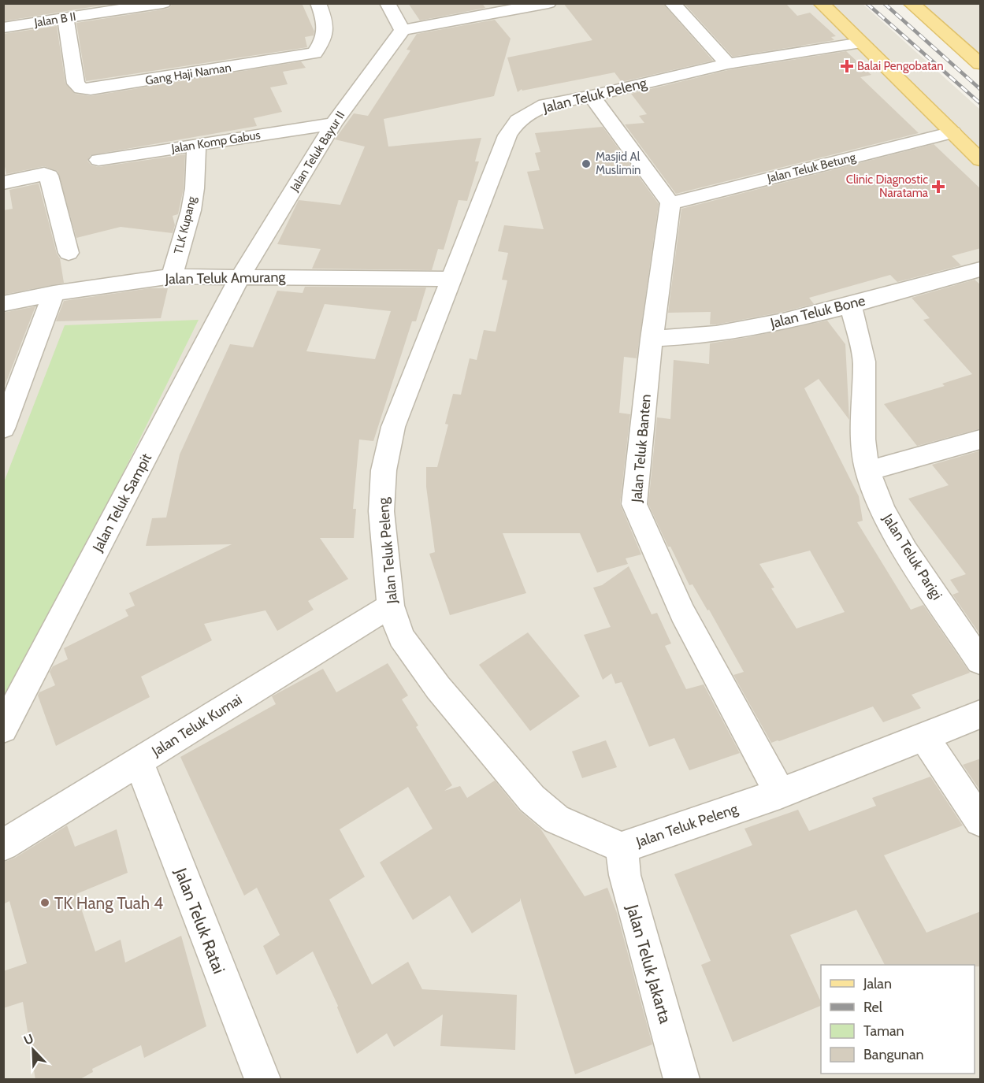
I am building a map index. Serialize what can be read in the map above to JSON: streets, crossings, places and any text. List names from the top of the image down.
{
  "streets": {
    "street": [
      "Jalan B II",
      "Gang Haji Naman",
      "Jalan Teluk Peleng",
      "Jalan Komp Gabus",
      "Jalan Teluk Bayur II",
      "Jalan Teluk Betung",
      "TLK Kupang",
      "Jalan Teluk Amurang",
      "Jalan Teluk Bone",
      "Jalan Teluk Banten",
      "Jalan Teluk Sampit",
      "Jalan Teluk Parigi",
      "Jalan Teluk Kumai",
      "Jalan Teluk Ratai",
      "Jalan Teluk Jakarta"
    ]
  },
  "crossings": [
    ["Jalan B II", "Gang Haji Naman"],
    ["Jalan Teluk Peleng", "Jalan Teluk Amurang"],
    ["Jalan Teluk Peleng", "Jalan Teluk Banten"],
    ["Jalan Teluk Peleng", "Jalan Teluk Kumai"],
    ["Jalan Teluk Peleng", "Jalan Teluk Jakarta"],
    ["Jalan Komp Gabus", "Jalan Teluk Bayur II"],
    ["Jalan Komp Gabus", "TLK Kupang"],
    ["Jalan Teluk Bayur II", "Jalan Teluk Amurang"],
    ["Jalan Teluk Bayur II", "Jalan Teluk Sampit"],
    ["Jalan Teluk Betung", "Jalan Teluk Banten"],
    ["TLK Kupang", "Jalan Teluk Amurang"],
    ["Jalan Teluk Amurang", "Jalan Teluk Sampit"],
    ["Jalan Teluk Bone", "Jalan Teluk Banten"],
    ["Jalan Teluk Bone", "Jalan Teluk Parigi"],
    ["Jalan Teluk Kumai", "Jalan Teluk Ratai"]
  ],
  "places": {
    "health": ["Balai Pengobatan", "Clinic Diagnostic Naratama"],
    "other": ["Masjid Al Muslimin", "TK Hang Tuah 4"]
  },
  "legend": [
    "Jalan",
    "Rel",
    "Taman",
    "Bangunan"
  ],
  "north": "top left"
}
